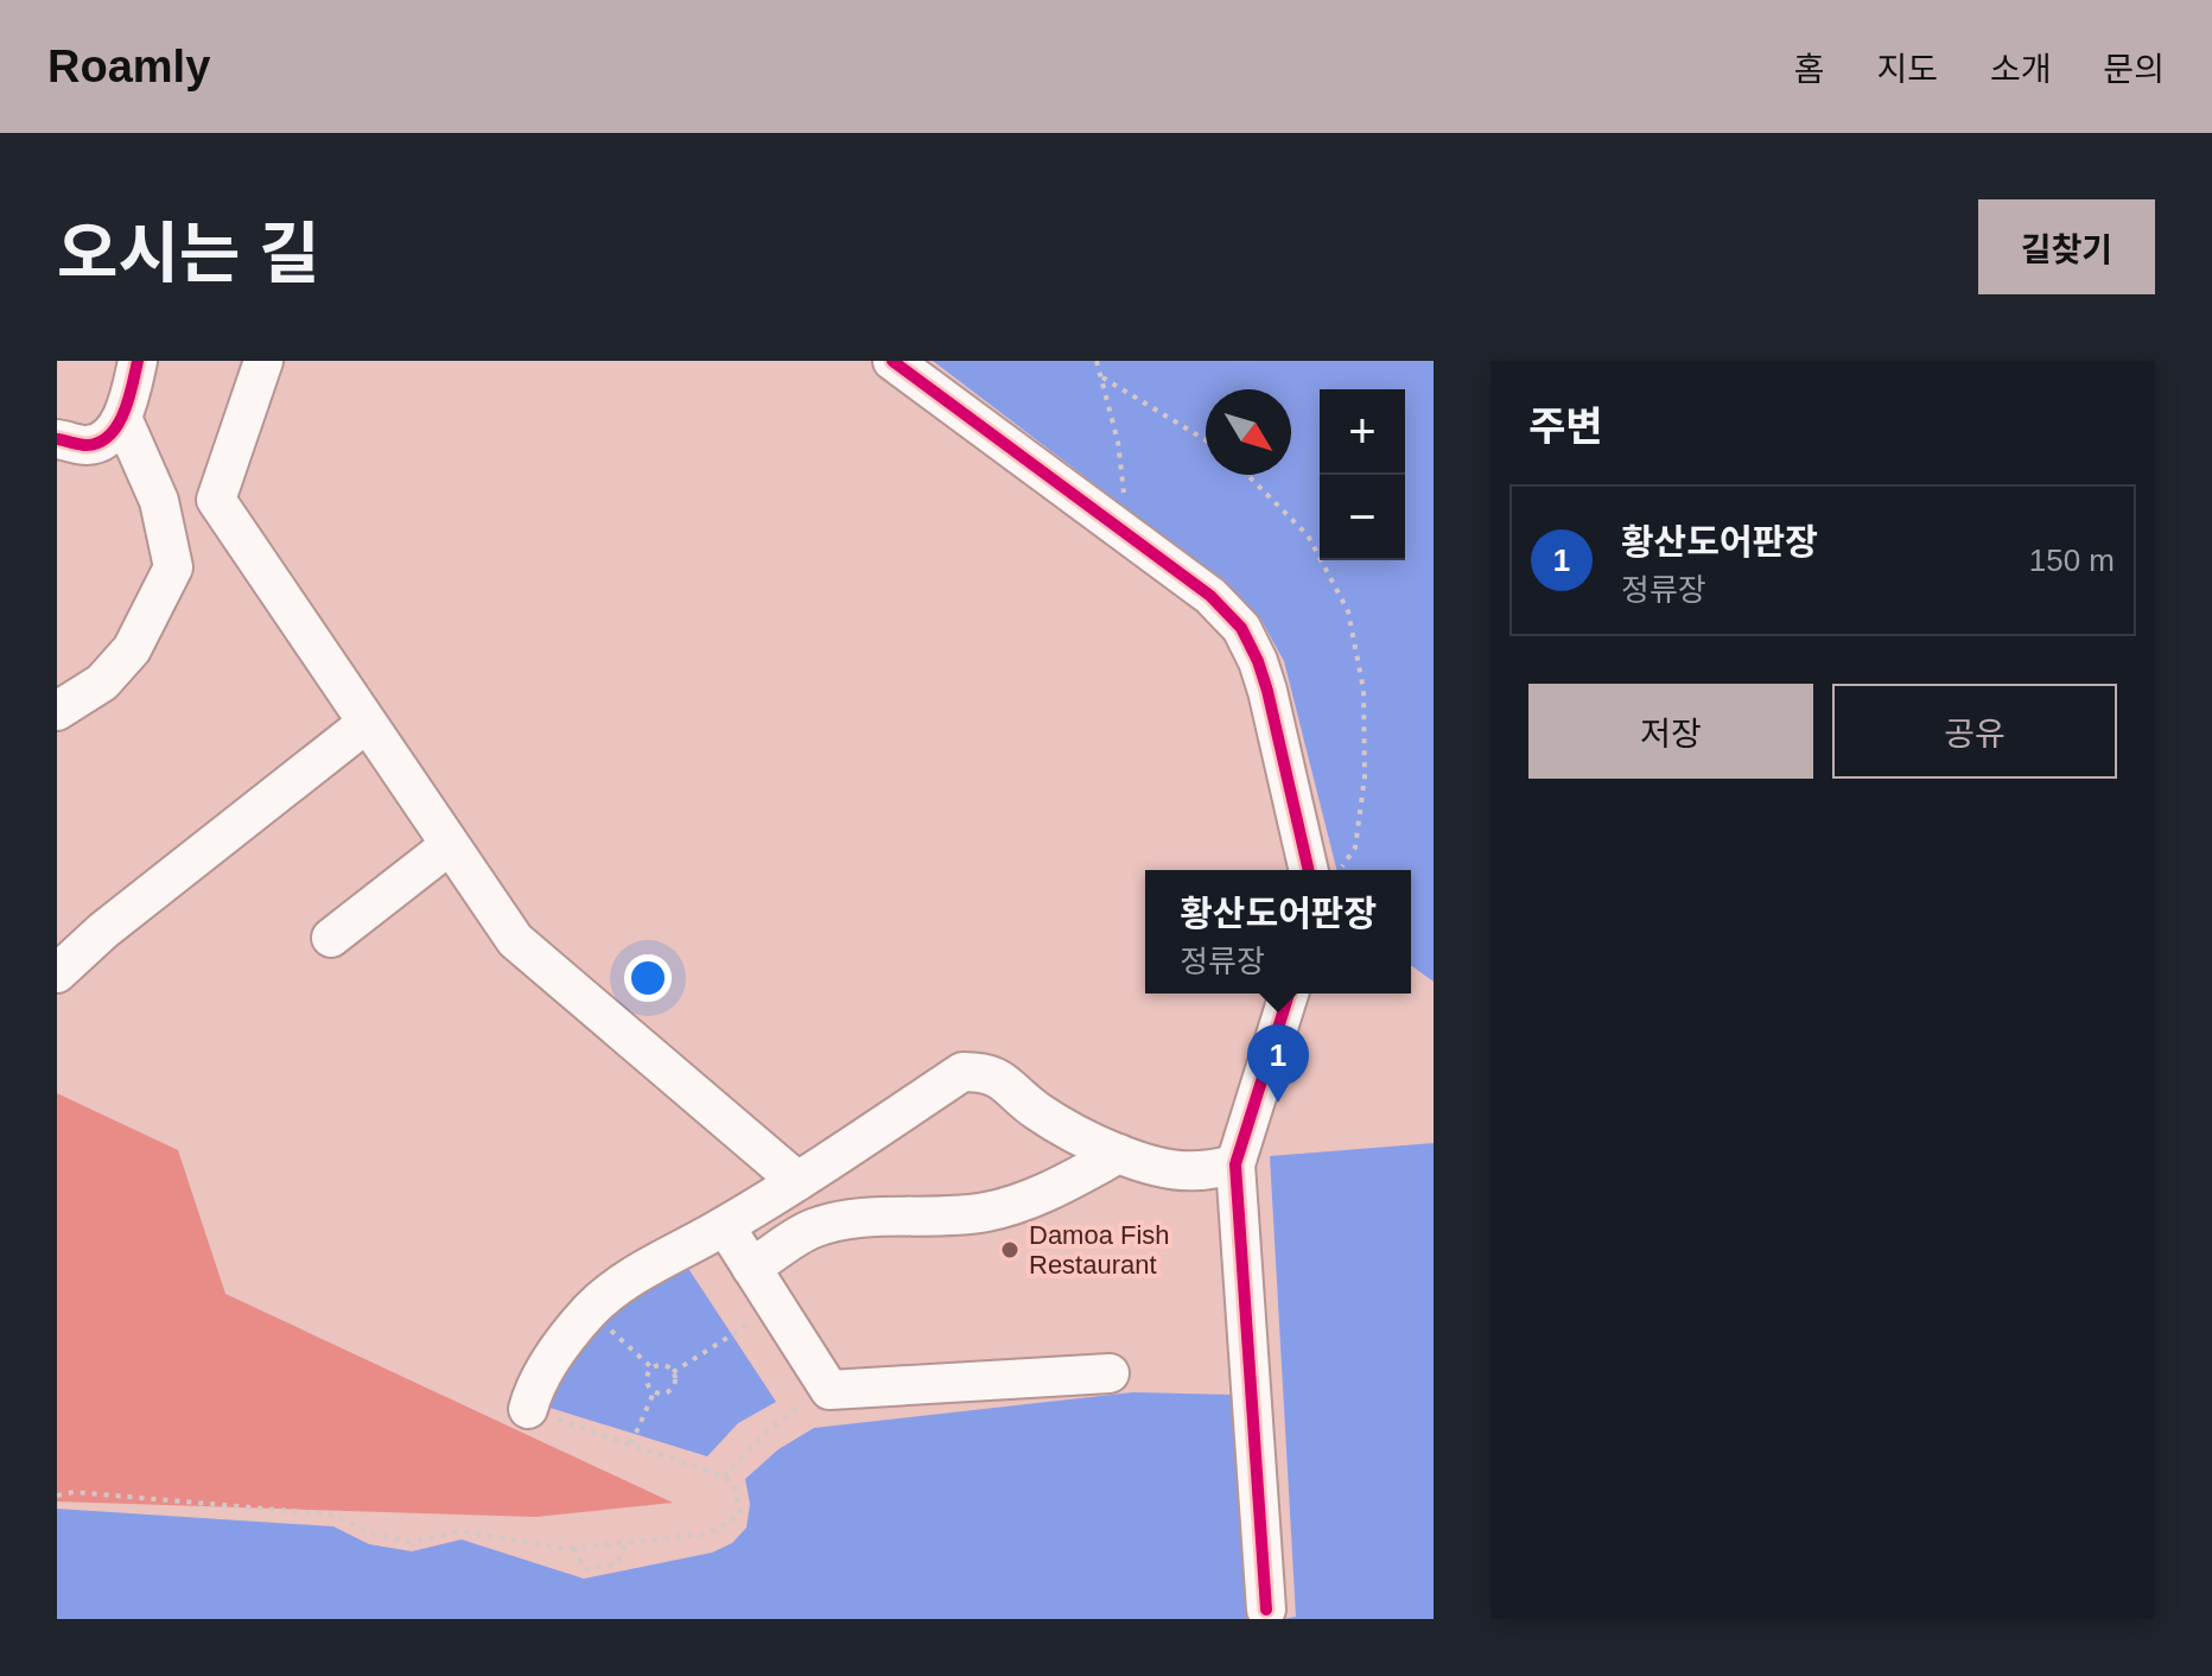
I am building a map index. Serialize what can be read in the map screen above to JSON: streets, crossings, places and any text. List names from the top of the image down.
{
  "places": ["Damoa Fish Restaurant"],
  "north": "bottom right",
  "page": {
    "header": "Roamly",
    "nav": [
      "홈",
      "지도",
      "소개",
      "문의"
    ],
    "title": "오시는 길",
    "buttons": [
      "길찾기",
      ["저장", "공유"]
    ],
    "heading": "주변",
    "map_buttons": ["+", "−"],
    "list": [
      {
        "mark": "1",
        "name": "황산도어판장",
        "note": "정류장",
        "value": "150 m"
      }
    ],
    "popup": ["황산도어판장", "정류장"],
    "pins": "1"
  }
}
